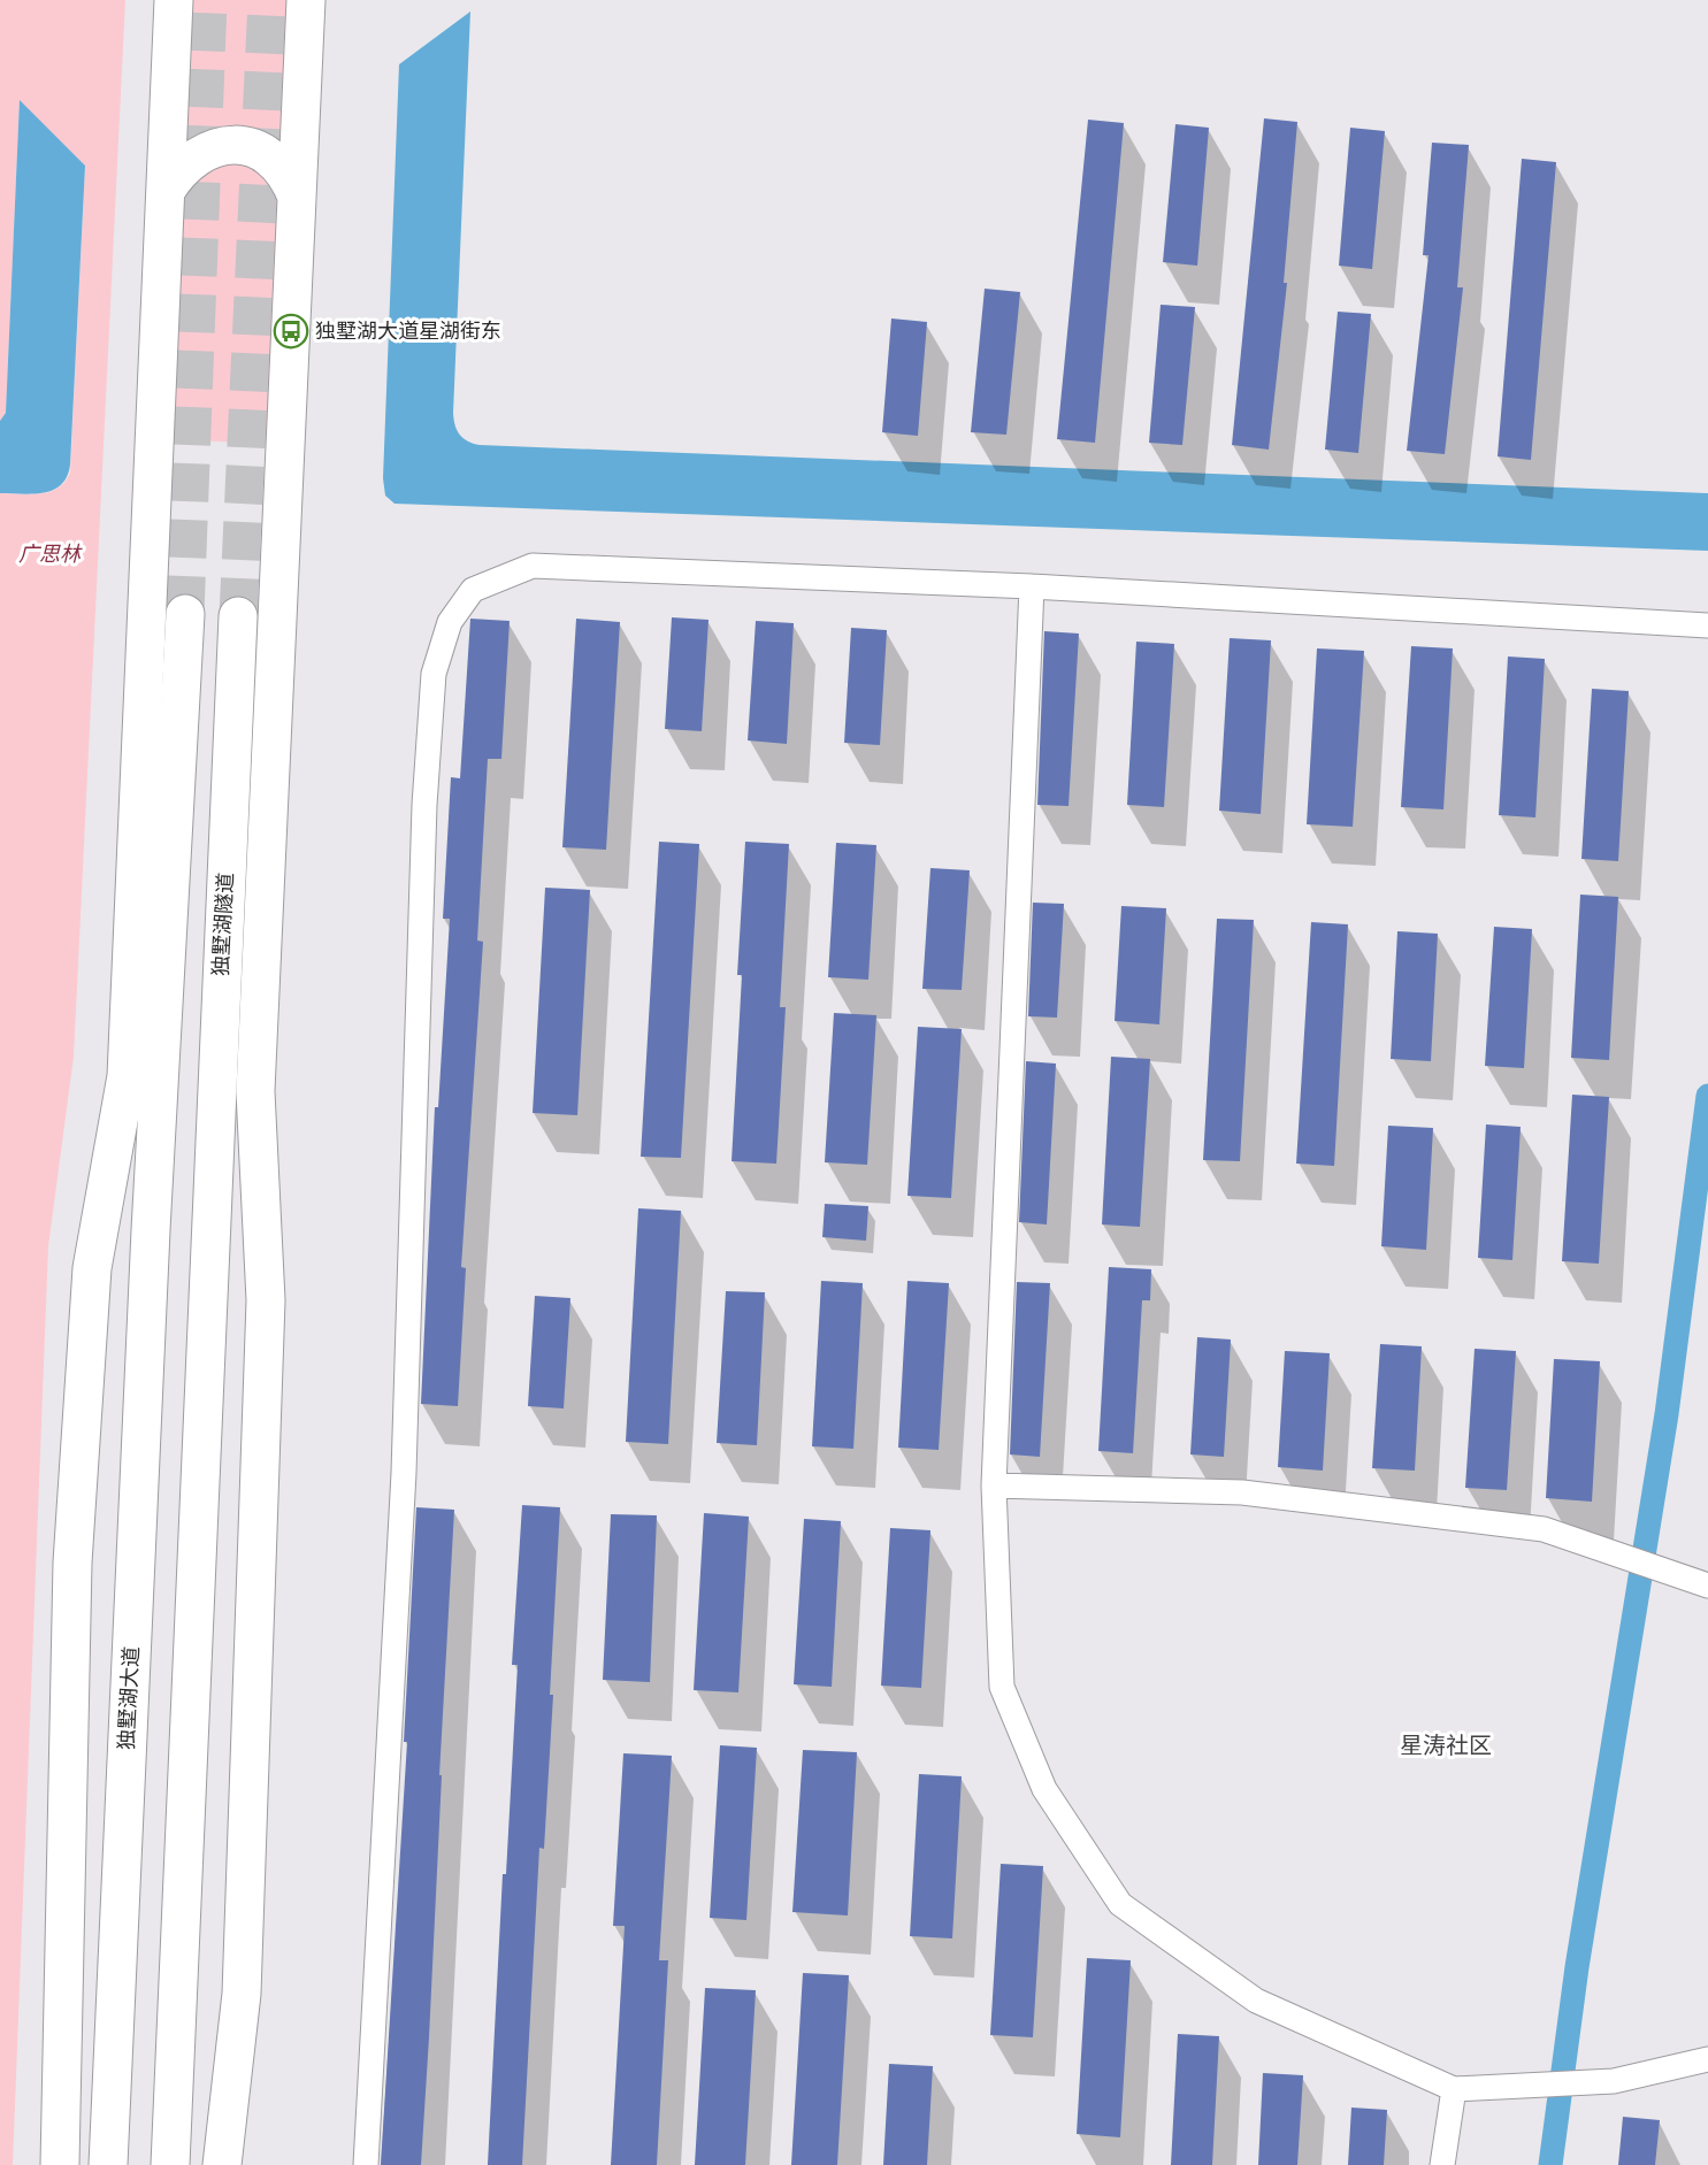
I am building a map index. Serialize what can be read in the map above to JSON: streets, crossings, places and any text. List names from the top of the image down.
{
  "streets": {
    "main road": ["独墅湖隧道", "独墅湖大道"]
  },
  "districts": ["星涛社区"],
  "parks": ["广思林"],
  "places": {
    "bus stop": ["独墅湖大道星湖街东"]
  }
}
